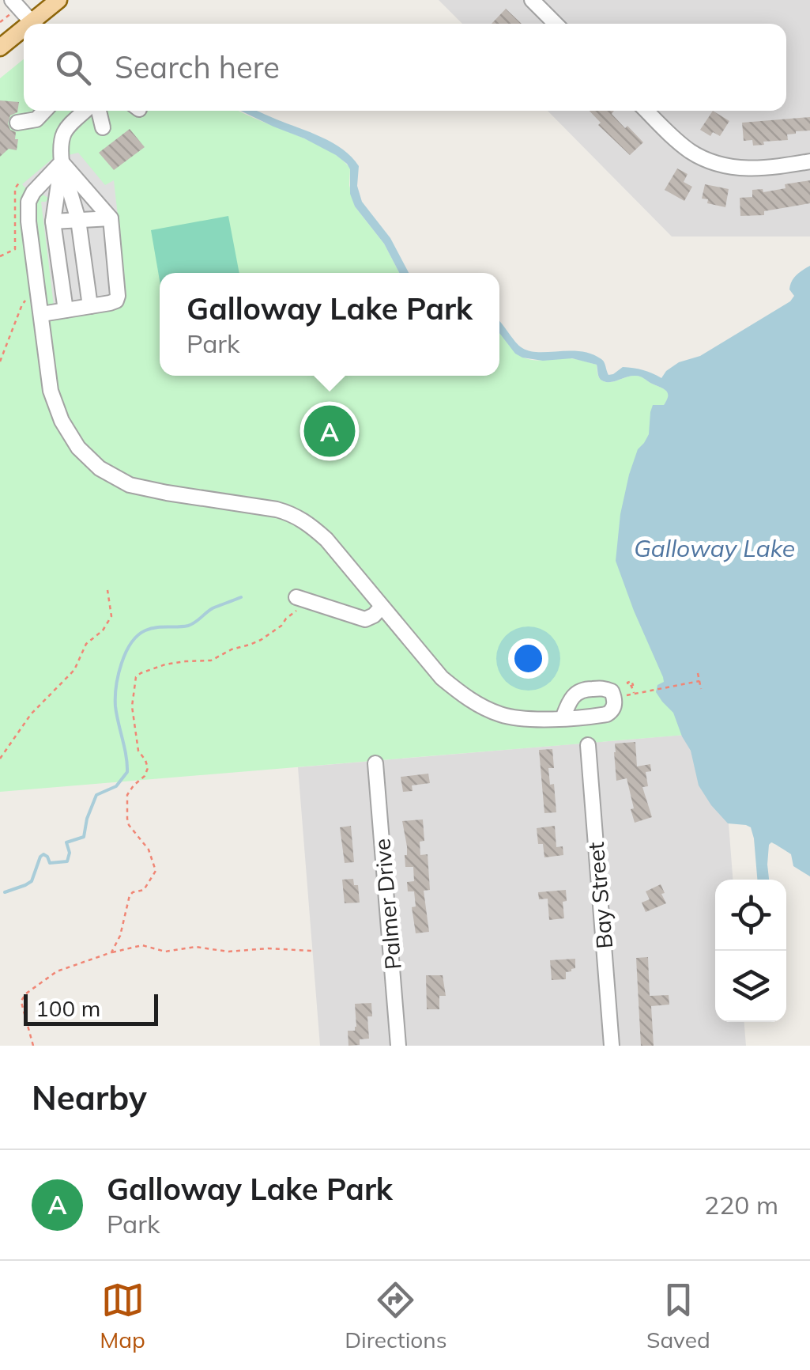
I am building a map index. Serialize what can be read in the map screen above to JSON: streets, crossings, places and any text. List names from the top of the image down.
{
  "streets": {
    "street": ["Bay Street", "Palmer Drive"]
  },
  "water": ["Galloway Lake"],
  "scale_bar": "100 m",
  "page": {
    "search": "Search here",
    "popup": ["Galloway Lake Park", "Park"],
    "pins": "A",
    "scale": "100 m",
    "heading": "Nearby",
    "list": [
      {
        "mark": "A",
        "name": "Galloway Lake Park",
        "note": "Park",
        "value": "220 m"
      }
    ],
    "nav": ["Map", "Directions", "Saved"]
  }
}
